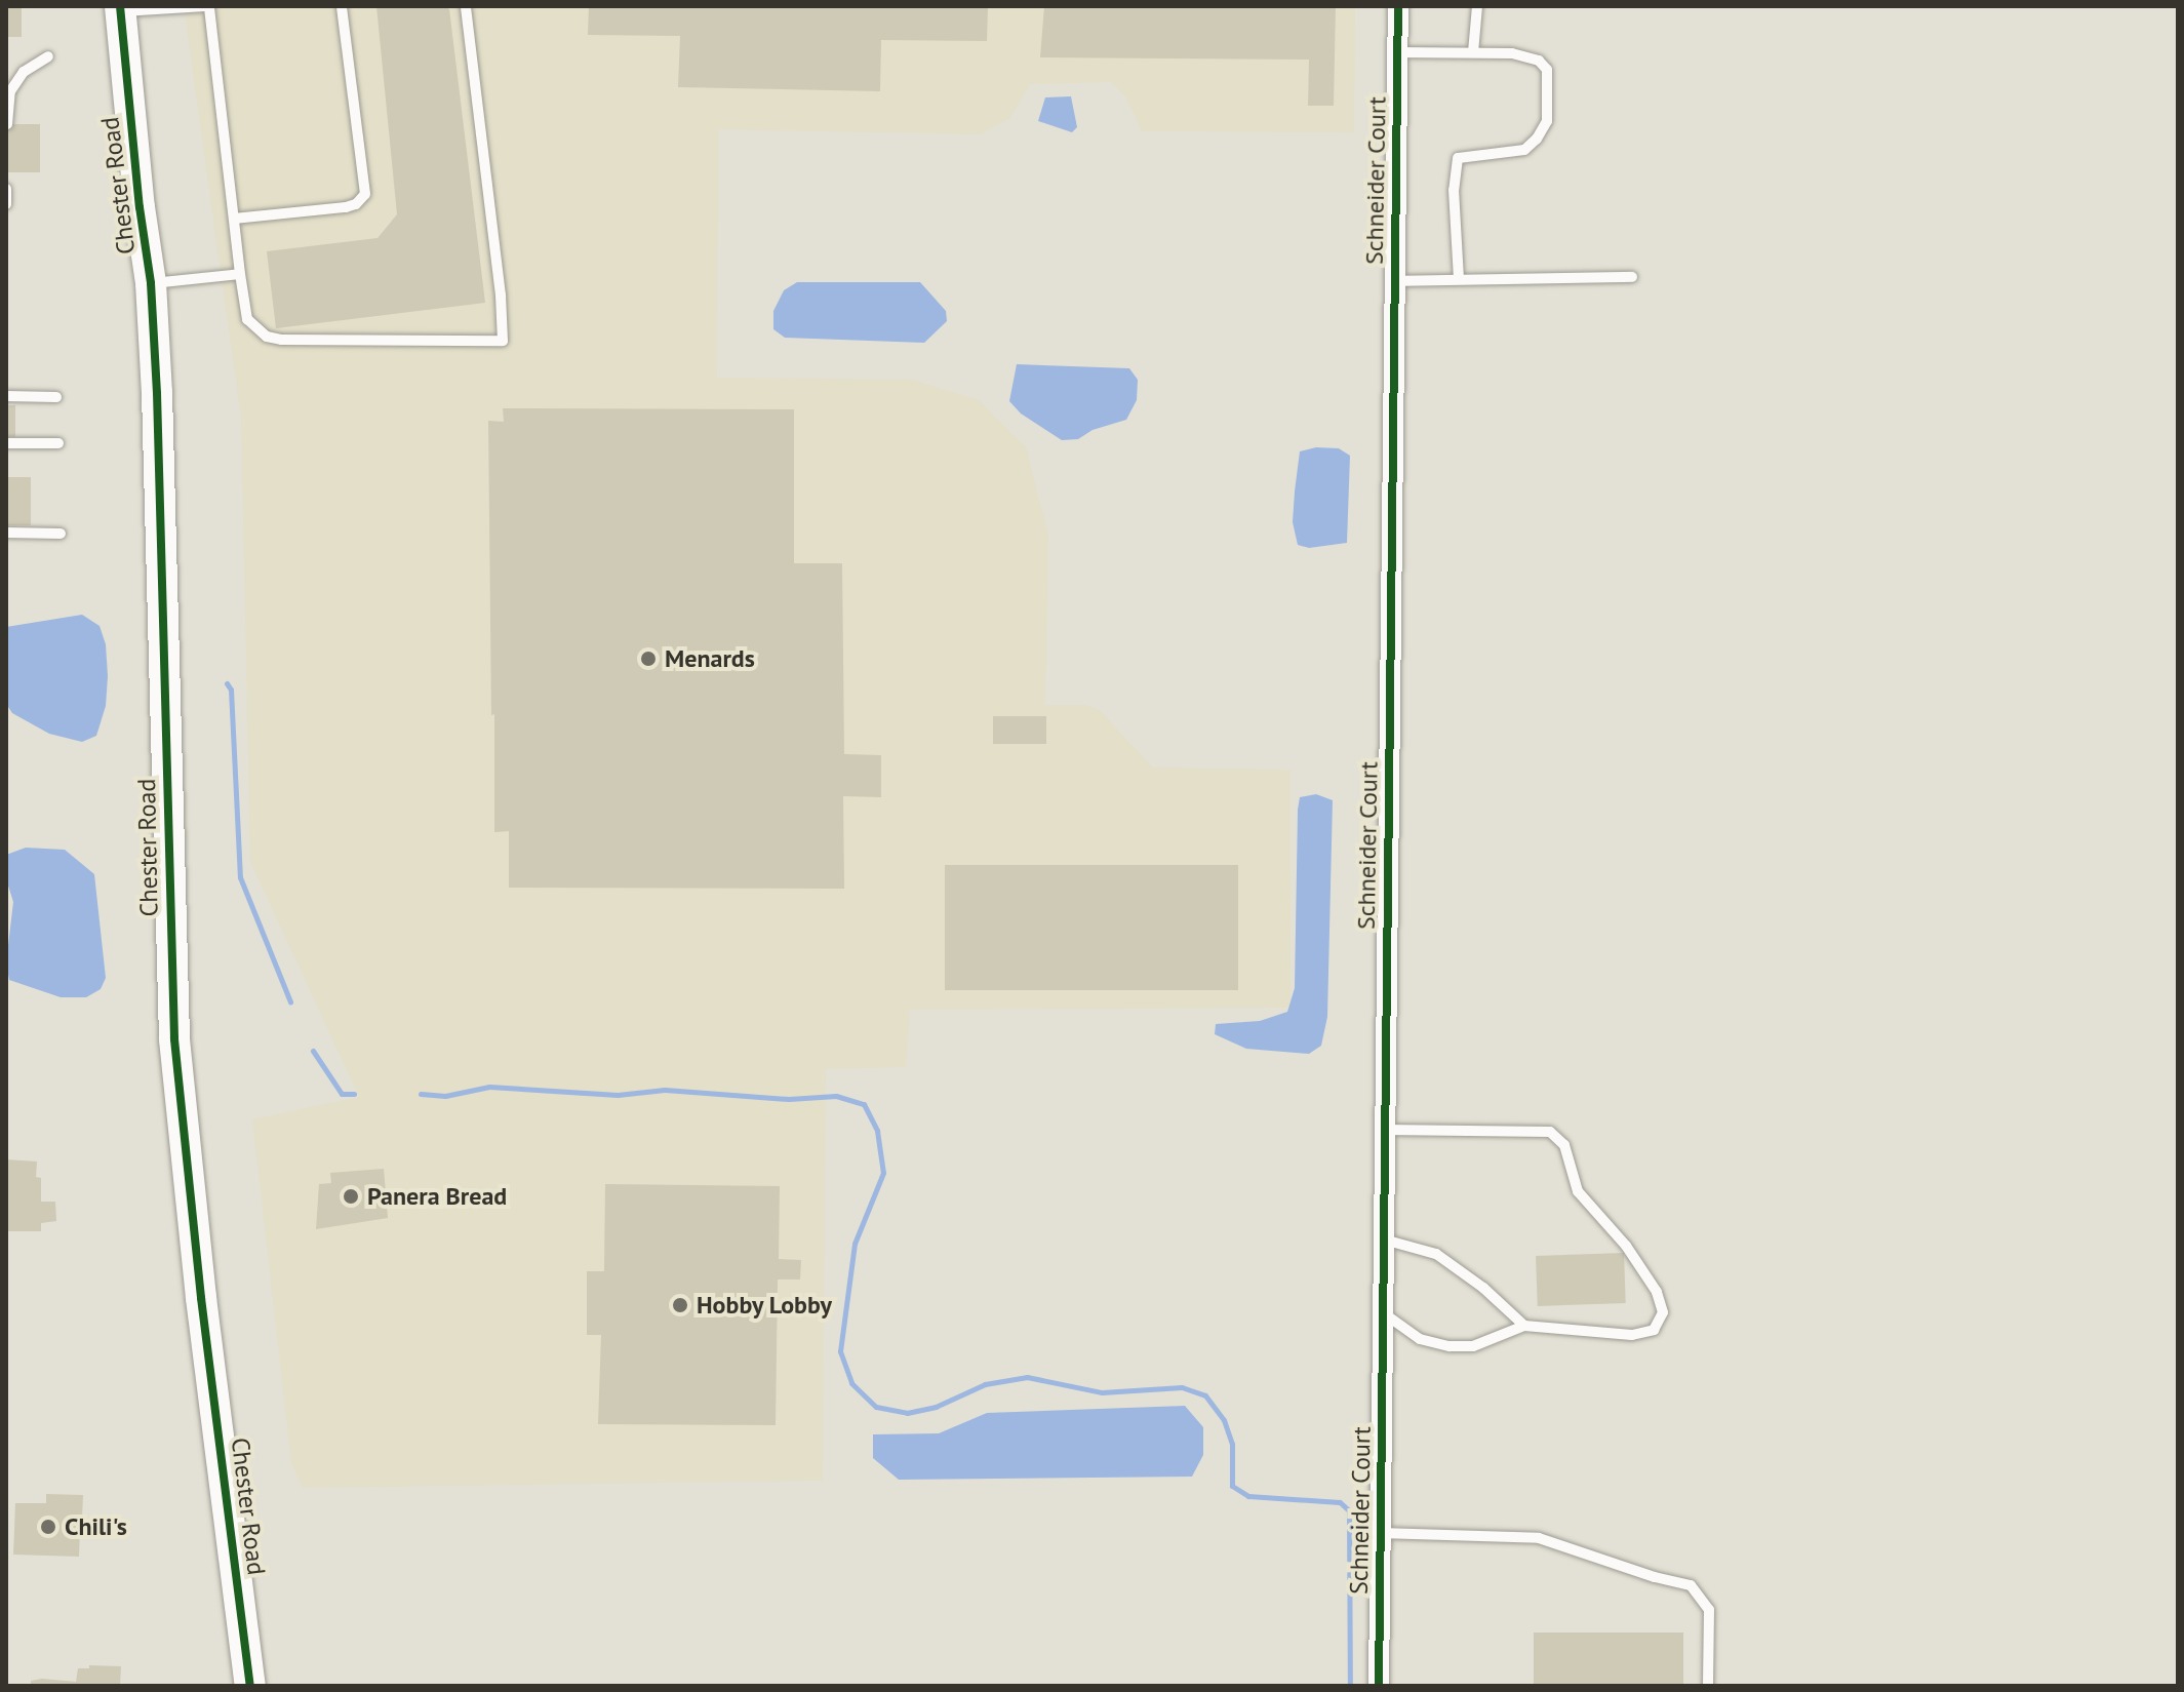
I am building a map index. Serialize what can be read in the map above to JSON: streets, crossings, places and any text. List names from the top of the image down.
{
  "streets": {
    "street": ["Schneider Court", "Chester Road"]
  },
  "places": [
    "Menards",
    "Panera Bread",
    "Hobby Lobby",
    "Chili's"
  ]
}
